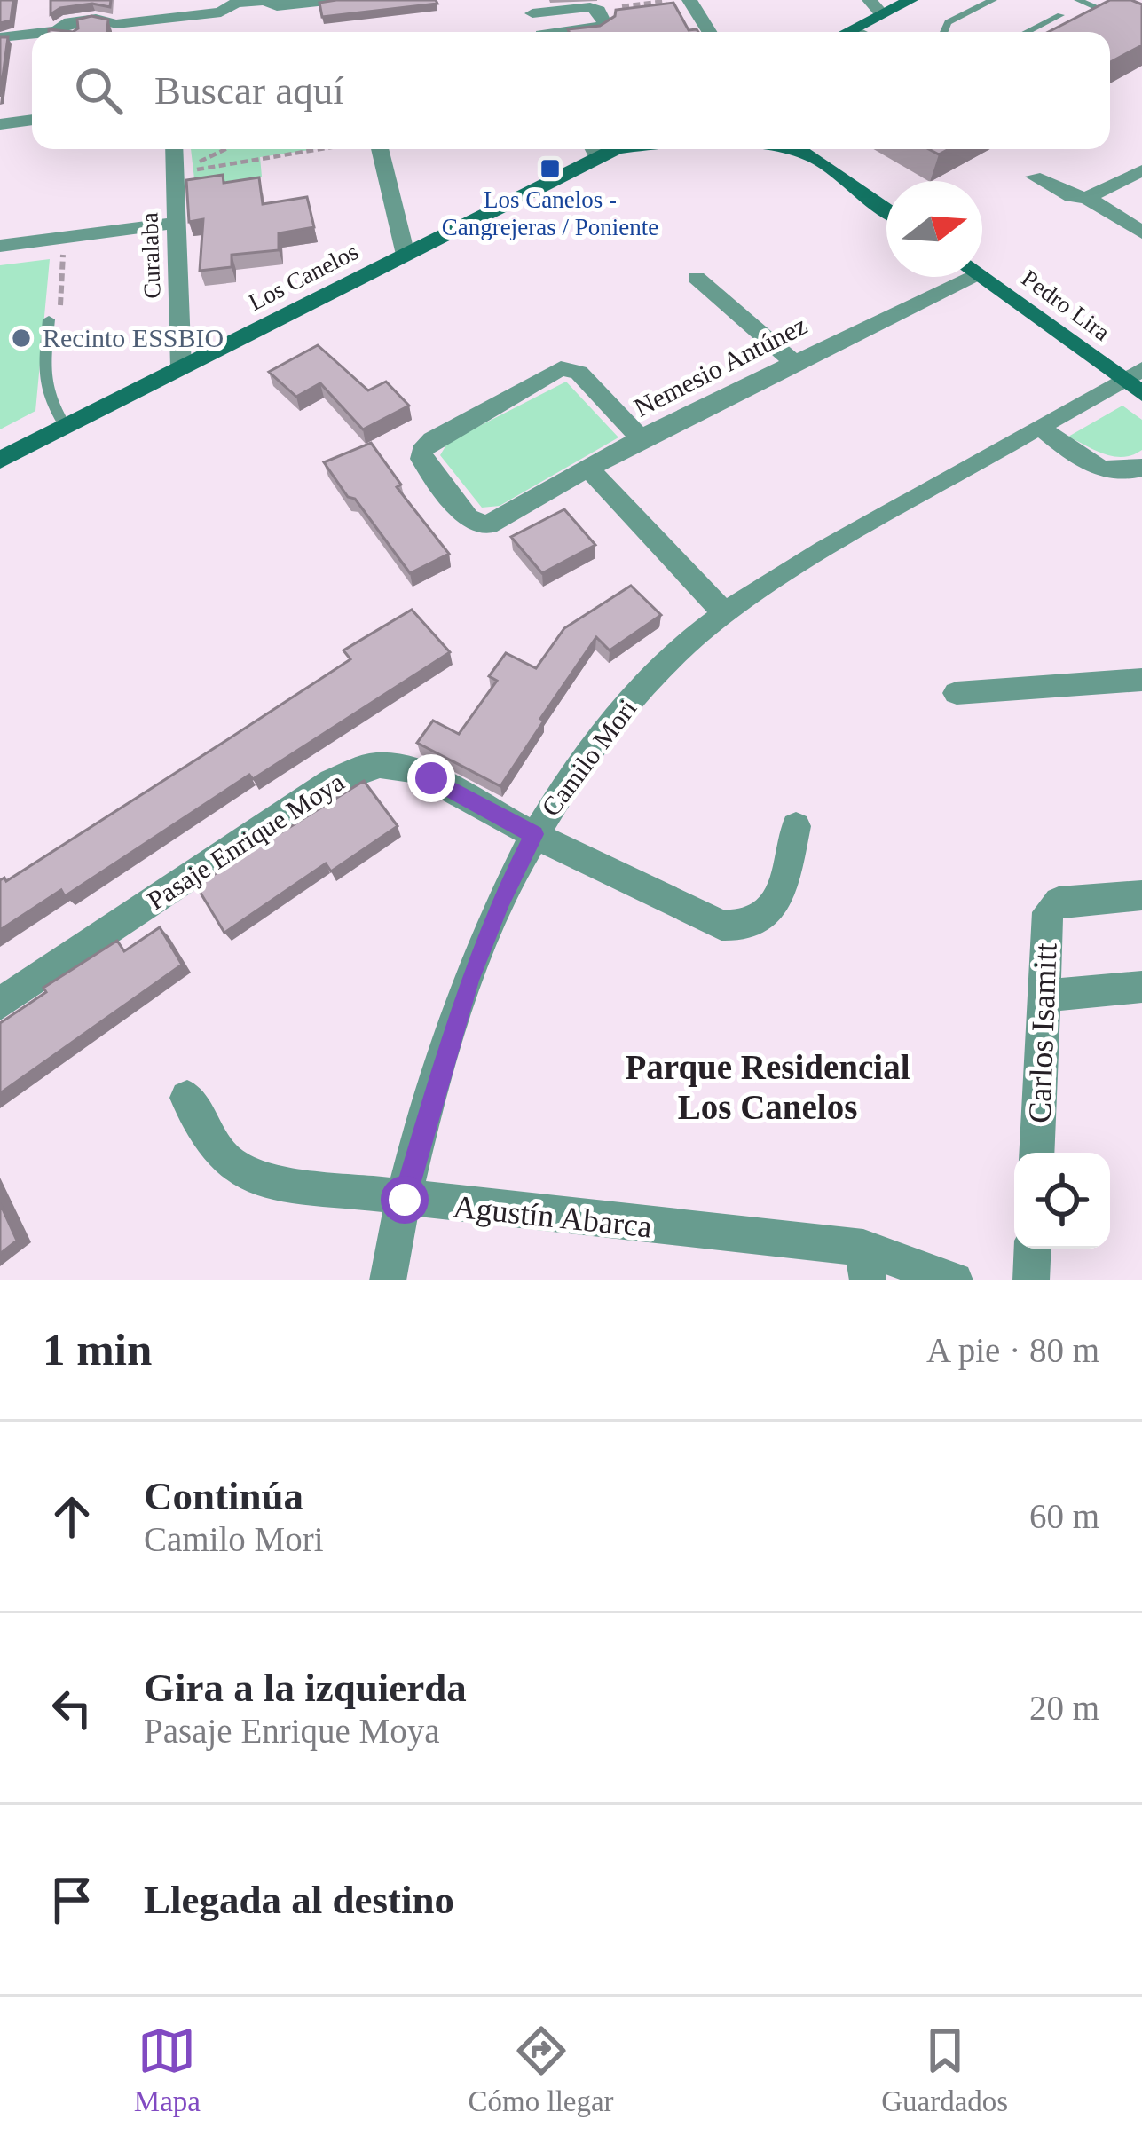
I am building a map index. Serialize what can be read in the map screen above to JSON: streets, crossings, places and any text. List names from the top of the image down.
{
  "streets": {
    "main road": ["Los Canelos", "Pedro Lira"],
    "street": [
      "Curalaba",
      "Nemesio Antúnez",
      "Camilo Mori",
      "Pasaje Enrique Moya",
      "Carlos Isamitt",
      "Agustín Abarca"
    ]
  },
  "crossings": [
    ["Curalaba", "Los Canelos"],
    ["Pedro Lira", "Camilo Mori"],
    ["Camilo Mori", "Pasaje Enrique Moya"],
    ["Camilo Mori", "Agustín Abarca"]
  ],
  "districts": ["Parque Residencial Los Canelos"],
  "places": {
    "transit": ["Los Canelos - Cangrejeras / Poniente"],
    "other": ["Recinto ESSBIO"]
  },
  "north": "right",
  "page": {
    "search": "Buscar aquí",
    "heading": ["1 min", "A pie · 80 m"],
    "list": [
      ["Continúa", "Camilo Mori", "60 m"],
      ["Gira a la izquierda", "Pasaje Enrique Moya", "20 m"],
      "Llegada al destino"
    ],
    "nav": ["Mapa", "Cómo llegar", "Guardados"]
  }
}
